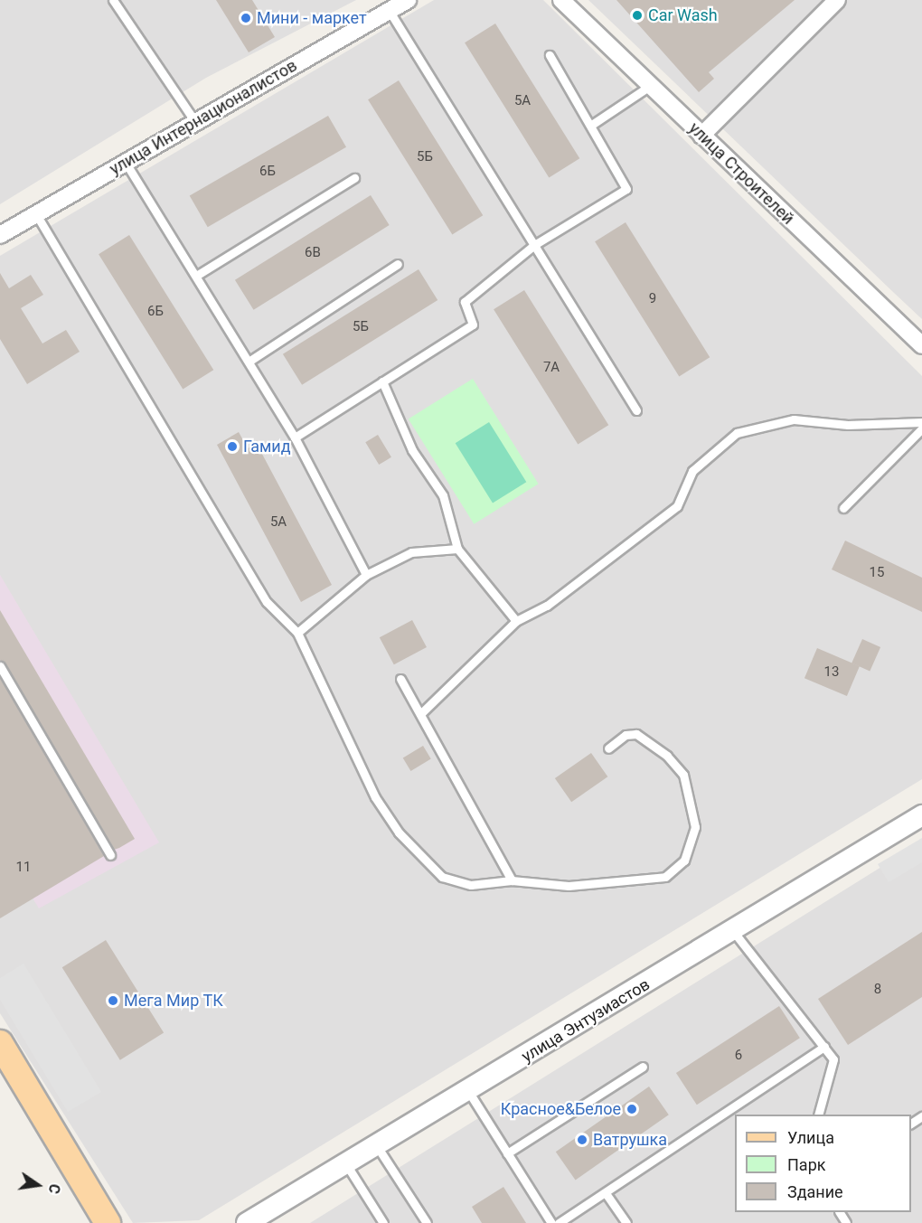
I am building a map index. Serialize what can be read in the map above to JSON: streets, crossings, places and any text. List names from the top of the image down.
{
  "streets": {
    "street": ["улица Интернационалистов", "улица Строителей", "улица Энтузиастов"]
  },
  "places": [
    "Car Wash",
    "Мини - маркет",
    "Гамид",
    "Мега Мир ТК",
    "Красное&Белое",
    "Ватрушка"
  ],
  "house_numbers": [
    "5А",
    "5Б",
    "6Б",
    "6В",
    "9",
    "6Б",
    "5Б",
    "7А",
    "5А",
    "15",
    "13",
    "11",
    "8",
    "6"
  ],
  "legend": ["Улица", "Парк", "Здание"],
  "north": "right"
}
